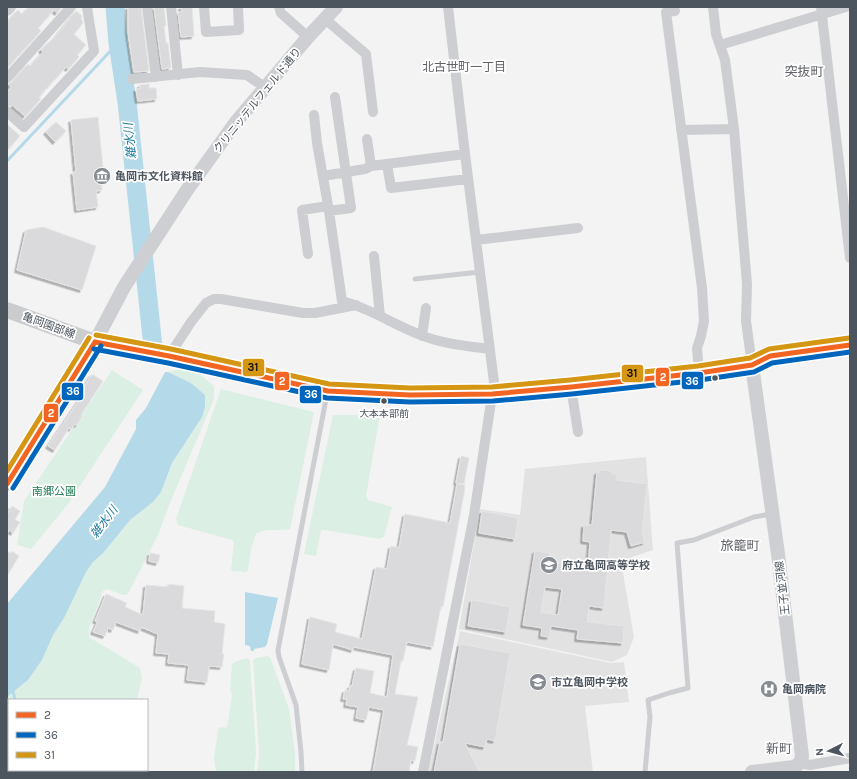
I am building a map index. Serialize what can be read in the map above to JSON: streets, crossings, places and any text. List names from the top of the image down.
{
  "streets": {
    "main road": ["亀岡園部線"],
    "street": ["クリニッテルフェルド通り", "王子並河線"]
  },
  "crossings": [
    ["クリニッテルフェルド通り", "亀岡園部線"],
    ["亀岡園部線", "王子並河線"]
  ],
  "districts": [
    "北古世町一丁目",
    "突抜町",
    "旅籠町",
    "新町"
  ],
  "water": ["雑水川"],
  "parks": ["南郷公園"],
  "places": {
    "museum": ["亀岡市文化資料館"],
    "other": ["大本本部前"],
    "school or university": ["府立亀岡高等学校", "市立亀岡中学校"],
    "hospital": ["亀岡病院"]
  },
  "lines": ["transit line 31", "transit line 2", "transit line 36"],
  "legend": ["2", "36", "31"],
  "north": "left"
}
